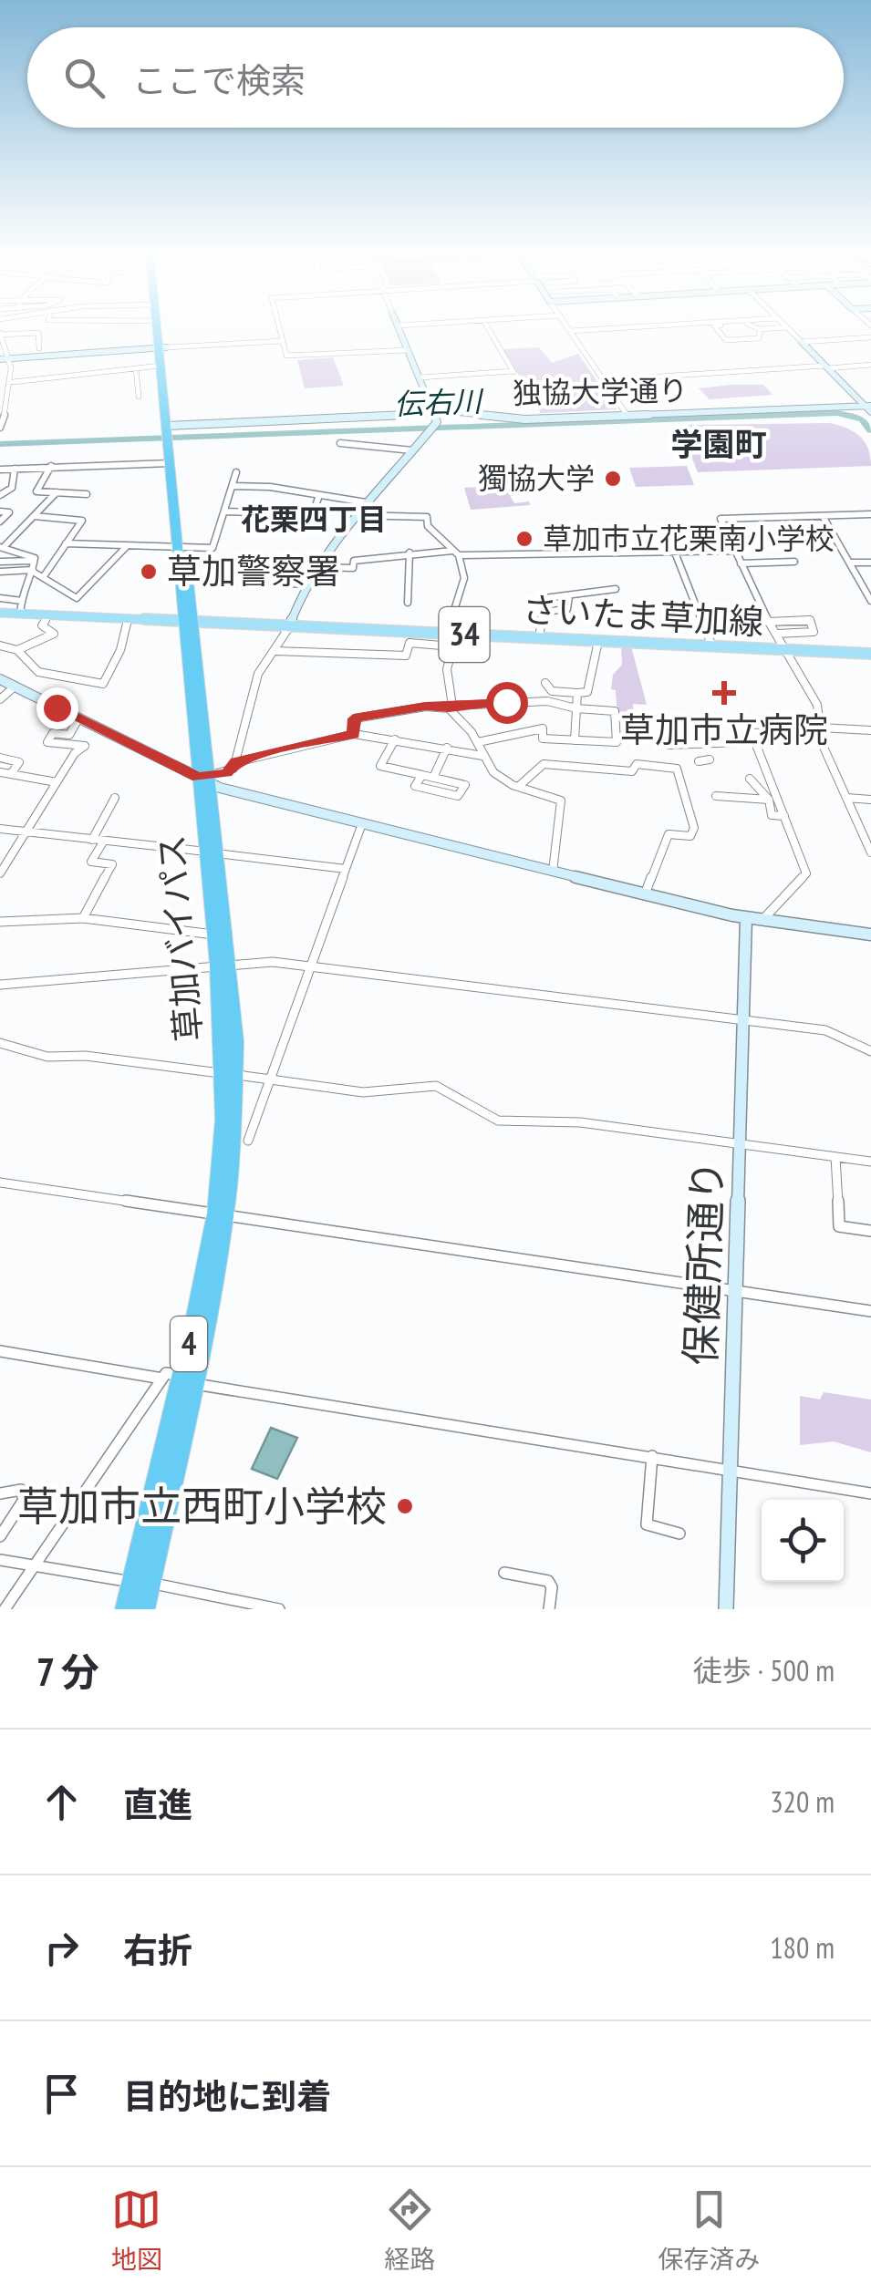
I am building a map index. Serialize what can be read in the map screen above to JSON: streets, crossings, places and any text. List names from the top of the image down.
{
  "streets": {
    "highway": ["草加バイパス", "4"],
    "main road": ["さいたま草加線", "34"],
    "street": ["独協大学通り", "保健所通り"]
  },
  "crossings": [
    ["独協大学通り", "草加バイパス"],
    ["さいたま草加線", "草加バイパス"]
  ],
  "districts": ["学園町", "花栗四丁目"],
  "water": ["伝右川"],
  "places": {
    "other": [
      "獨協大学",
      "草加市立花栗南小学校",
      "草加警察署",
      "草加市立西町小学校"
    ],
    "health": ["草加市立病院"]
  },
  "page": {
    "search": "ここで検索",
    "heading": ["7 分", "徒歩 · 500 m"],
    "list": [
      ["直進", "320 m"],
      ["右折", "180 m"],
      "目的地に到着"
    ],
    "nav": ["地図", "経路", "保存済み"]
  }
}
